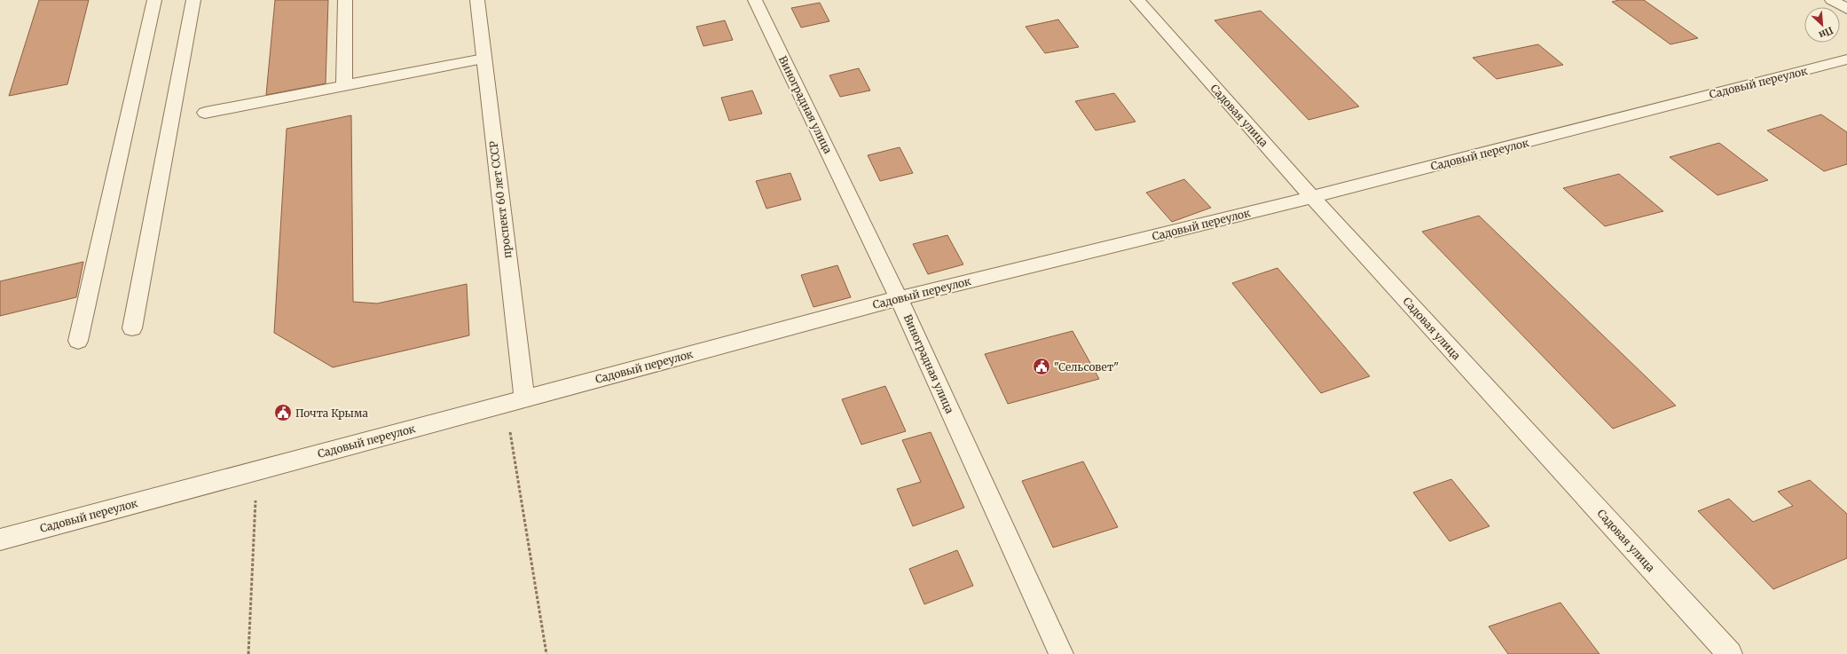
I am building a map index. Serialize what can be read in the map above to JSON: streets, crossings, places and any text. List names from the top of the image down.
{
  "streets": {
    "street": [
      "Садовый переулок",
      "Виноградная улица",
      "Садовая улица",
      "проспект 60 лет СССР"
    ]
  },
  "crossings": [
    ["Садовый переулок", "Виноградная улица"],
    ["Садовый переулок", "Садовая улица"],
    ["Садовый переулок", "проспект 60 лет СССР"]
  ],
  "places": {
    "public building": ["\"Сельсовет\"", "Почта Крыма"]
  },
  "north": "bottom right"
}
